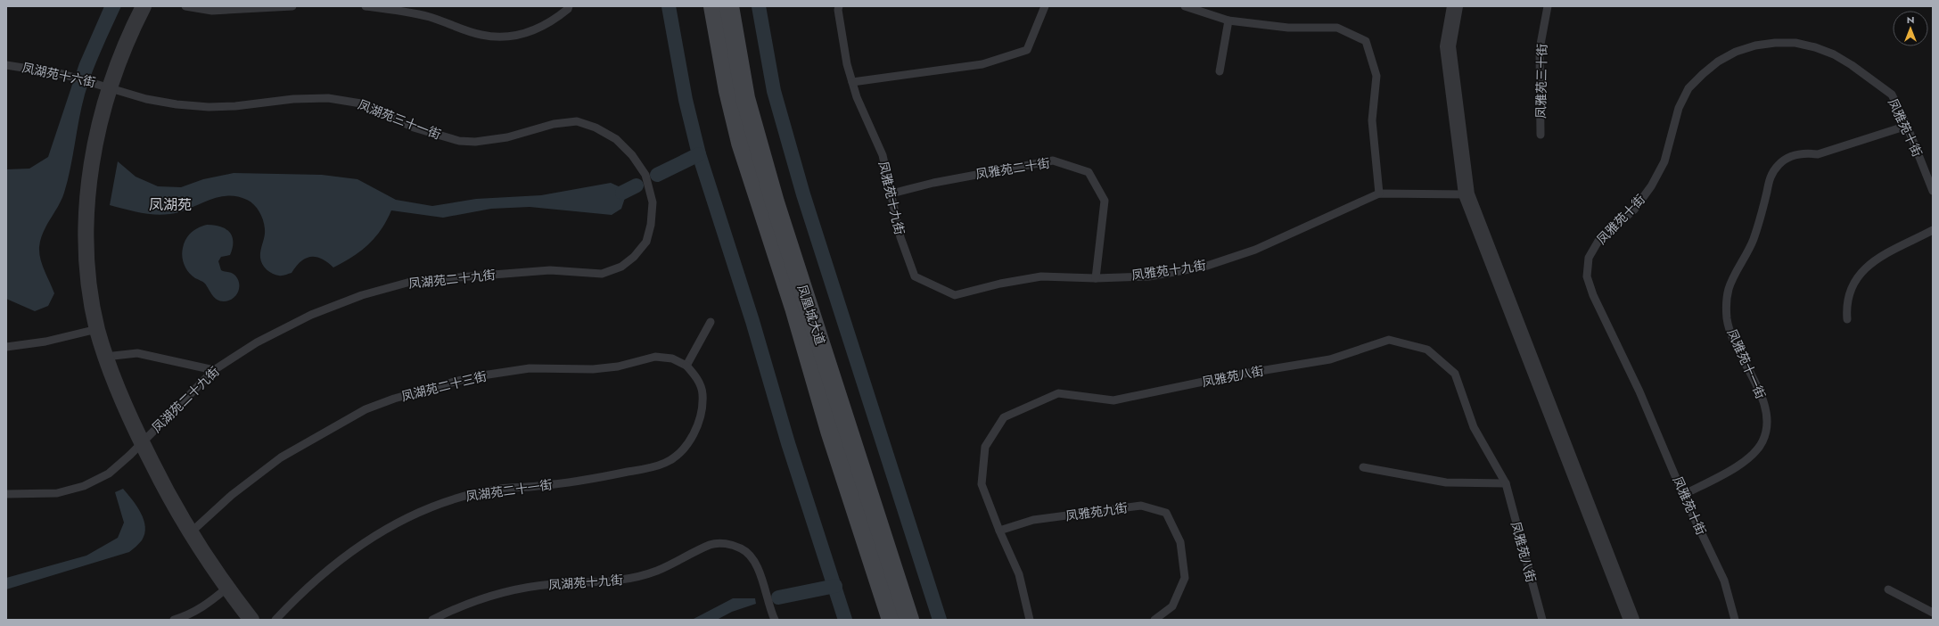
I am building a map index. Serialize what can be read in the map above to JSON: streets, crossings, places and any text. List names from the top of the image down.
{
  "streets": {
    "main road": ["凤凰城大道"],
    "lane": [
      "凤湖苑十六街",
      "凤雅苑三十街",
      "凤湖苑三十一街",
      "凤雅苑十街",
      "凤雅苑二十街",
      "凤雅苑十九街",
      "凤湖苑二十九街",
      "凤雅苑十一街",
      "凤雅苑八街",
      "凤湖苑二十三街",
      "凤湖苑二十一街",
      "凤雅苑九街",
      "凤湖苑十九街"
    ]
  },
  "crossings": [
    ["凤湖苑十六街", "凤湖苑三十一街"],
    ["凤湖苑三十一街", "凤湖苑二十九街"],
    ["凤雅苑十街", "凤雅苑十一街"],
    ["凤雅苑二十街", "凤雅苑十九街"],
    ["凤雅苑八街", "凤雅苑九街"],
    ["凤湖苑二十三街", "凤湖苑二十一街"]
  ],
  "districts": ["凤湖苑"],
  "north": "top"
}
